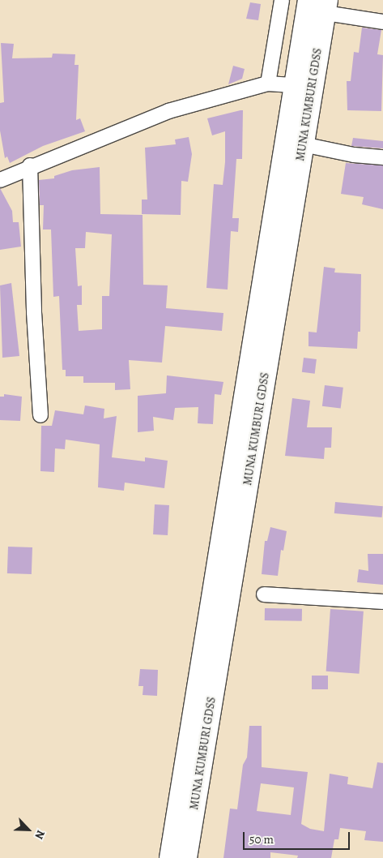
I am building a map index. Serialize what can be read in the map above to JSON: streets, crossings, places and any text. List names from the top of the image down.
{
  "streets": {
    "highway": ["MUNA KUMBURI GDSS"]
  },
  "scale_bar": "50 m",
  "north": "bottom right"
}
